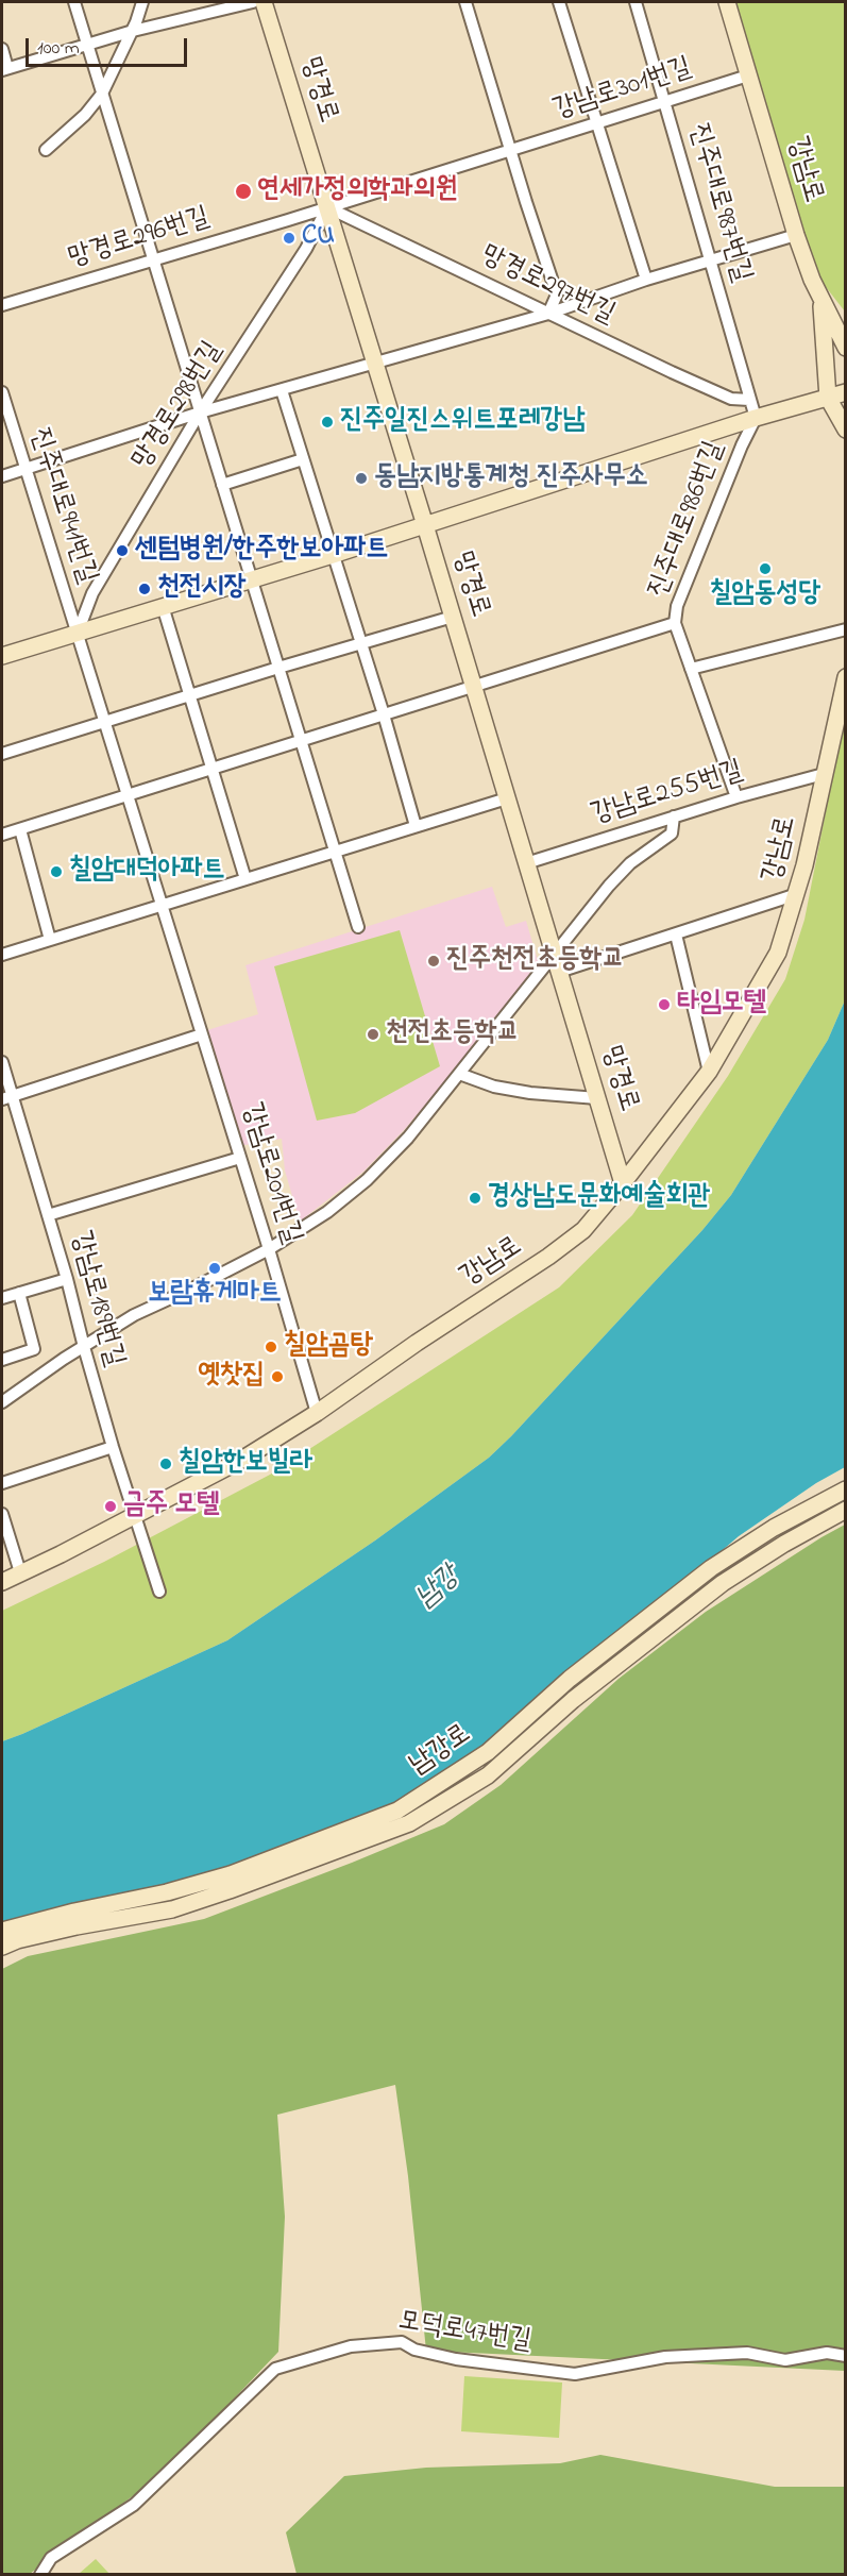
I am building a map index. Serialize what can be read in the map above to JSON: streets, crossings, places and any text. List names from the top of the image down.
{
  "streets": {
    "street": [
      "망경로",
      "강남로301번길",
      "강남로",
      "진주대로987번길",
      "망경로296번길",
      "망경로297번길",
      "망경로298번길",
      "진주대로941번길",
      "진주대로986번길",
      "강남로255번길",
      "강남로201번길",
      "강남로189번길",
      "남강로",
      "모덕로47번길"
    ]
  },
  "crossings": [
    ["망경로", "강남로301번길"],
    ["망경로", "강남로"],
    ["망경로", "망경로296번길"],
    ["망경로", "망경로297번길"],
    ["망경로", "망경로298번길"],
    ["망경로", "진주대로986번길"],
    ["망경로", "강남로255번길"],
    ["강남로301번길", "강남로"],
    ["강남로301번길", "진주대로987번길"],
    ["강남로301번길", "망경로296번길"],
    ["강남로301번길", "망경로297번길"],
    ["강남로301번길", "망경로298번길"],
    ["강남로", "강남로255번길"],
    ["강남로", "강남로201번길"],
    ["강남로", "강남로189번길"],
    ["진주대로987번길", "망경로297번길"],
    ["진주대로987번길", "진주대로986번길"],
    ["망경로296번길", "망경로297번길"],
    ["망경로296번길", "망경로298번길"],
    ["망경로297번길", "망경로298번길"],
    ["망경로298번길", "진주대로941번길"],
    ["진주대로941번길", "진주대로986번길"],
    ["진주대로941번길", "강남로201번길"],
    ["진주대로986번길", "강남로201번길"]
  ],
  "water": ["남강"],
  "places": [
    "연세가정의학과의원",
    "CU",
    "진주일진스위트포레강남",
    "동남지방통계청 진주사무소",
    "센텀병원/한주한보아파트",
    "칠암동성당",
    "천전시장",
    "칠암대덕아파트",
    "진주천전초등학교",
    "타임모텔",
    "천전초등학교",
    "경상남도문화예술회관",
    "보람휴게마트",
    "칠암곰탕",
    "옛찻집",
    "칠암한보빌라",
    "금주 모텔"
  ],
  "scale_bar": "100 m"
}
